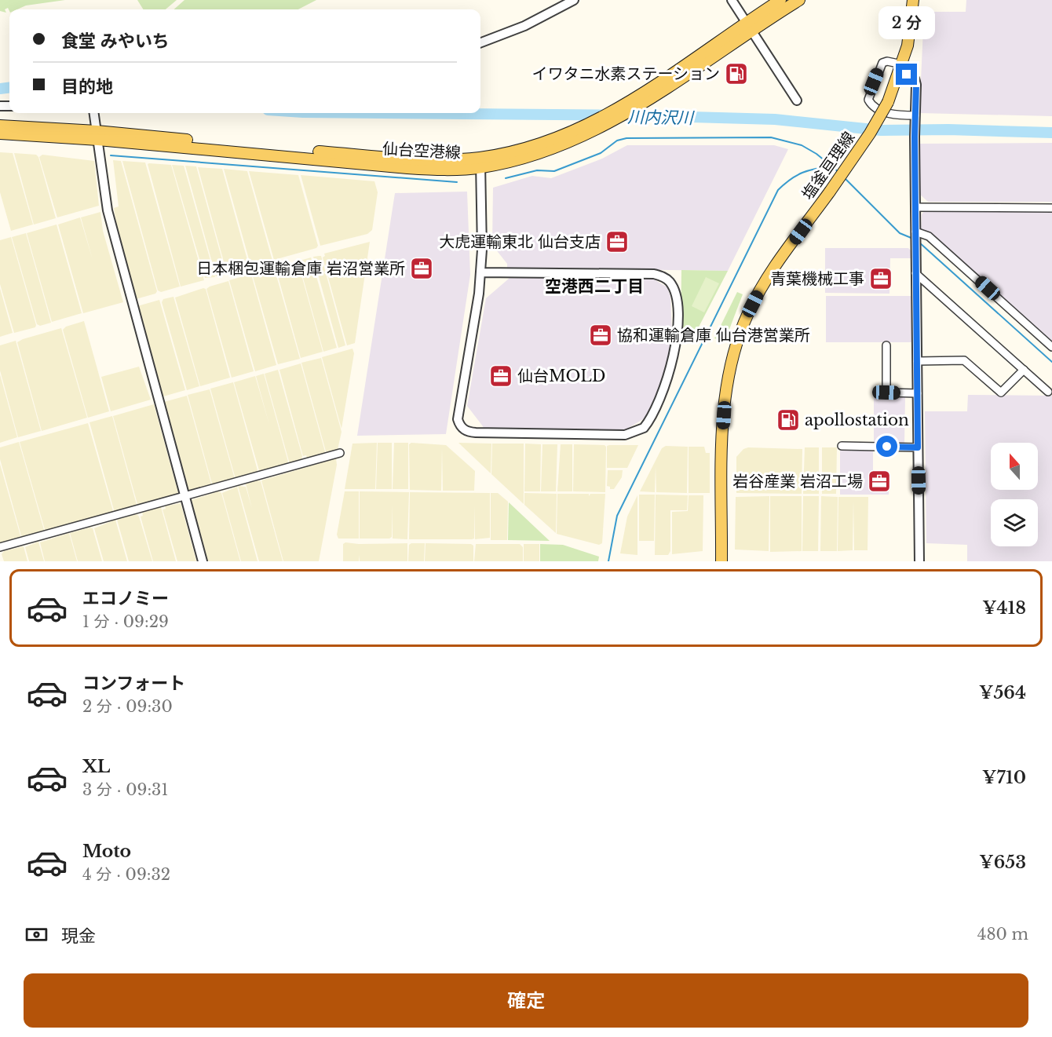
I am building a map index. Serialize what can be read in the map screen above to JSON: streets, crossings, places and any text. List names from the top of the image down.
{
  "streets": {
    "main road": ["仙台空港線", "塩釜亘理線"]
  },
  "districts": ["空港西二丁目"],
  "water": ["川内沢川"],
  "places": {
    "fuel station": ["イワタニ水素ステーション", "apollostation"],
    "office": [
      "大虎運輸東北 仙台支店",
      "日本梱包運輸倉庫 岩沼営業所",
      "青葉機械工事",
      "協和運輸倉庫 仙台港営業所",
      "仙台MOLD",
      "岩谷産業 岩沼工場"
    ]
  },
  "north": "top",
  "page": {
    "bubble": "2 分",
    "banner": ["食堂 みやいち", "目的地"],
    "list": [
      {
        "name": "エコノミー",
        "note": "1 分 · 09:29",
        "value": "¥418"
      },
      {
        "name": "コンフォート",
        "note": "2 分 · 09:30",
        "value": "¥564"
      },
      {
        "name": "XL",
        "note": "3 分 · 09:31",
        "value": "¥710"
      },
      {
        "name": "Moto",
        "note": "4 分 · 09:32",
        "value": "¥653"
      }
    ],
    "pay": ["現金", "480 m"],
    "buttons": "確定"
  }
}
